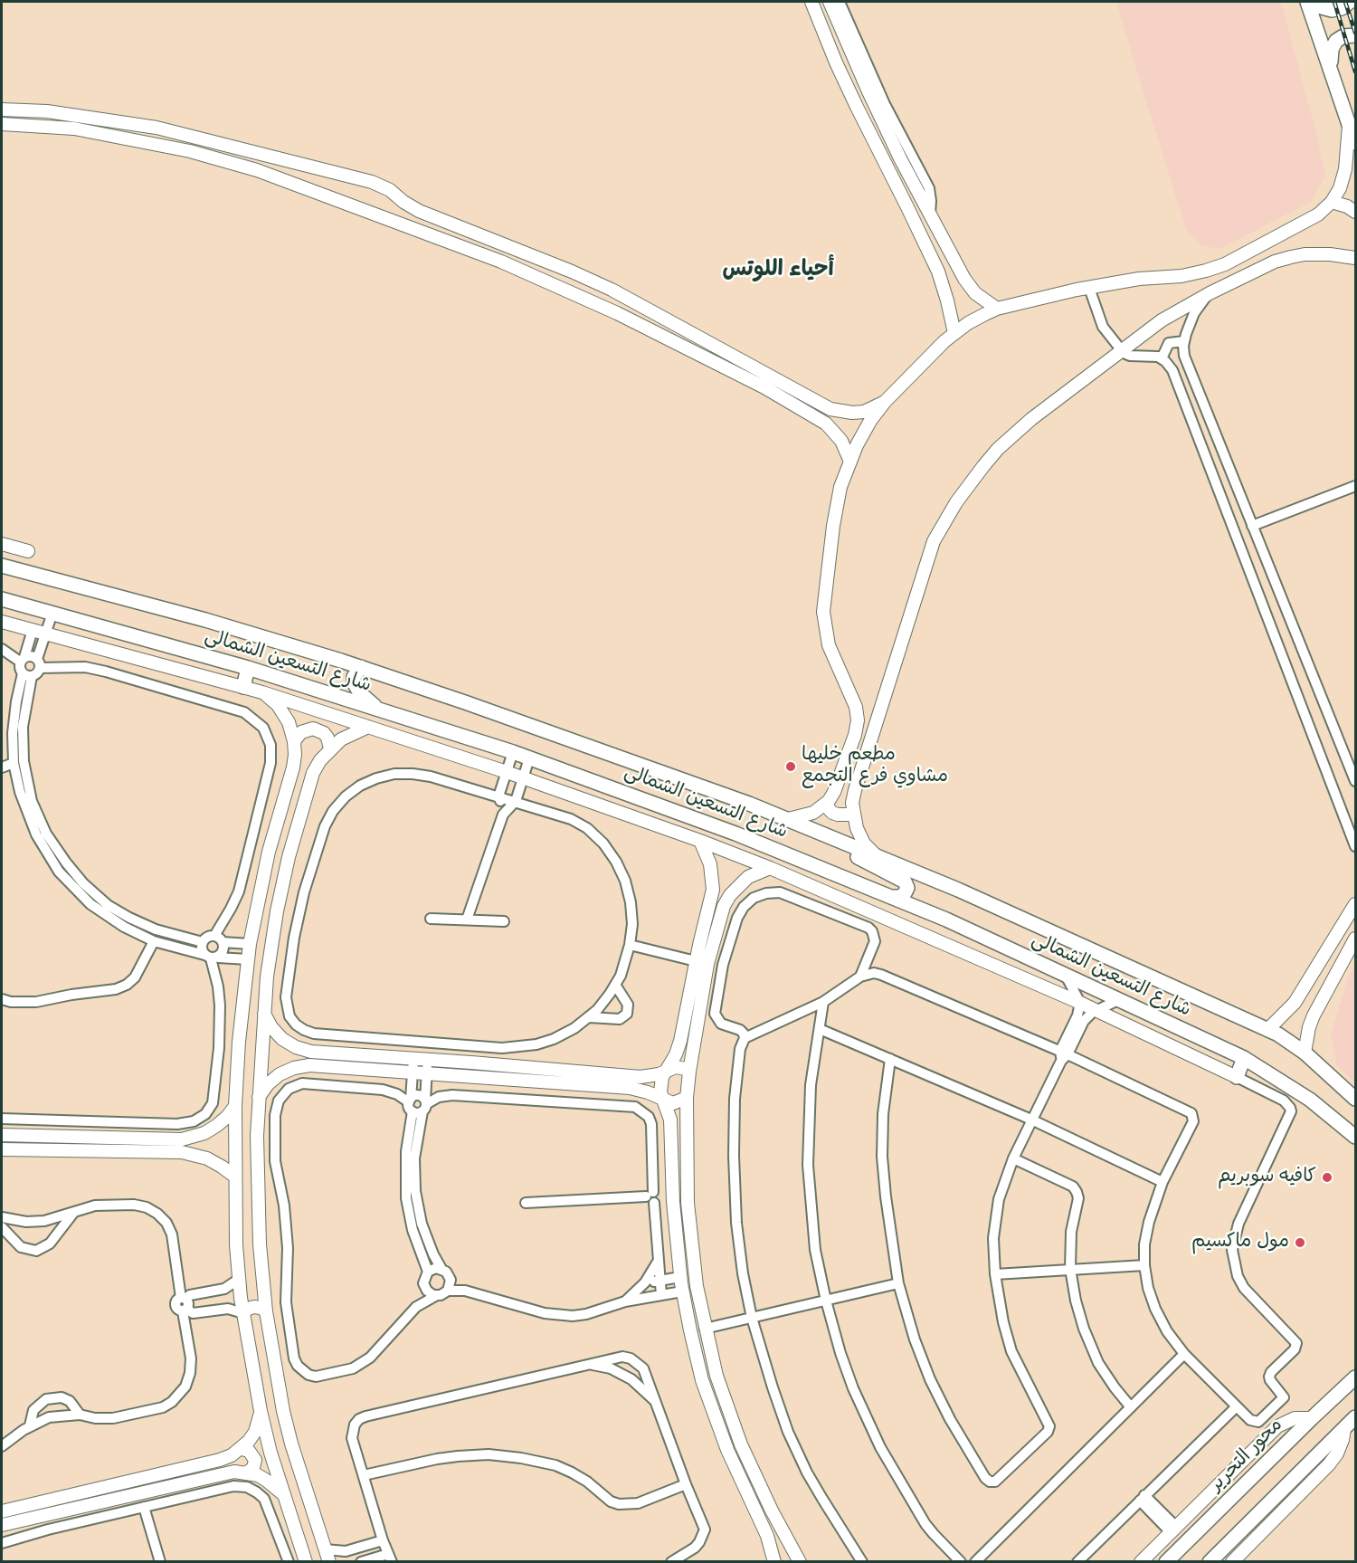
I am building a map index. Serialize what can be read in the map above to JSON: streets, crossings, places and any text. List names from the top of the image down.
{
  "streets": {
    "main road": ["شارع التسعين الشمالى", "محور التحرير"]
  },
  "districts": ["أحياء اللوتس"],
  "places": ["مطعم خليها مشاوي فرع التجمع", "كافيه سوبريم", "مول ماكسيم"]
}
